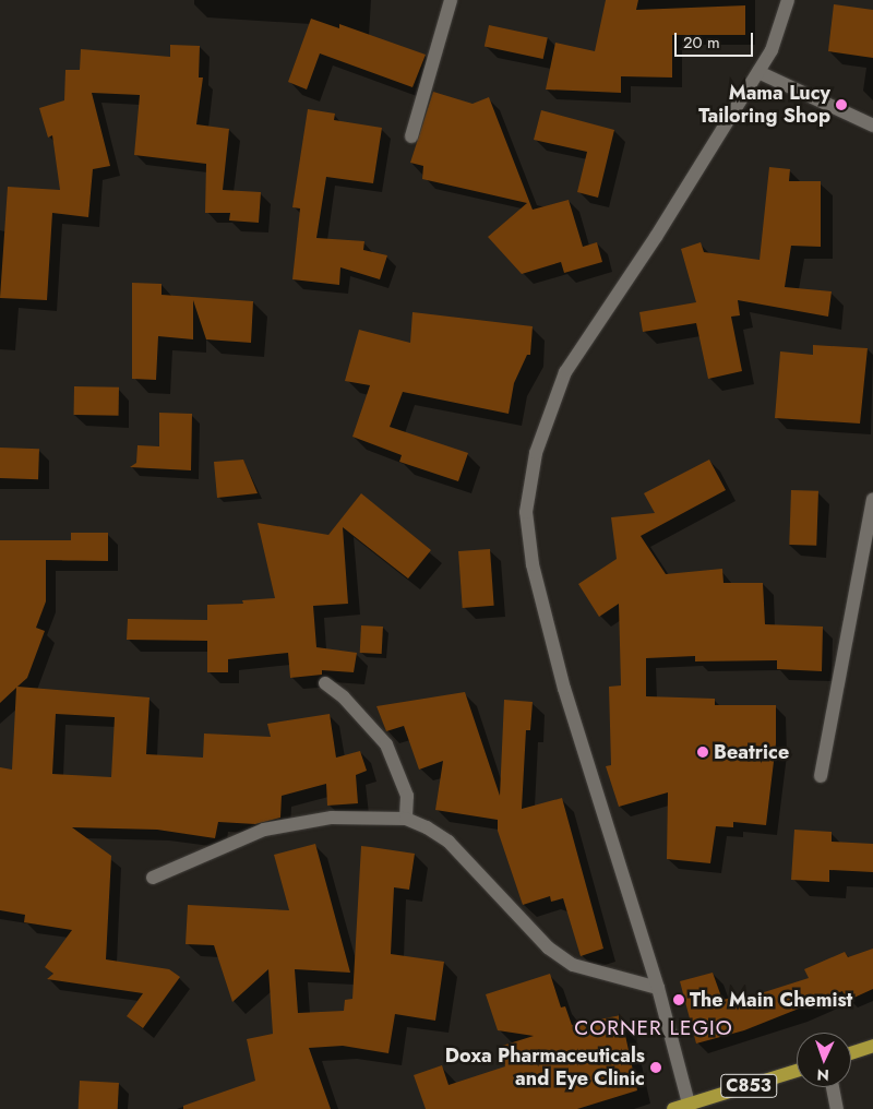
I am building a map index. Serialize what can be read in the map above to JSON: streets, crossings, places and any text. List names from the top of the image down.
{
  "streets": {
    "main road": ["C853"]
  },
  "districts": ["CORNER LEGIO"],
  "places": [
    "Mama Lucy Tailoring Shop",
    "Beatrice",
    "The Main Chemist",
    "Doxa Pharmaceuticals and Eye Clinic"
  ],
  "scale_bar": "20 m",
  "north": "bottom"
}
